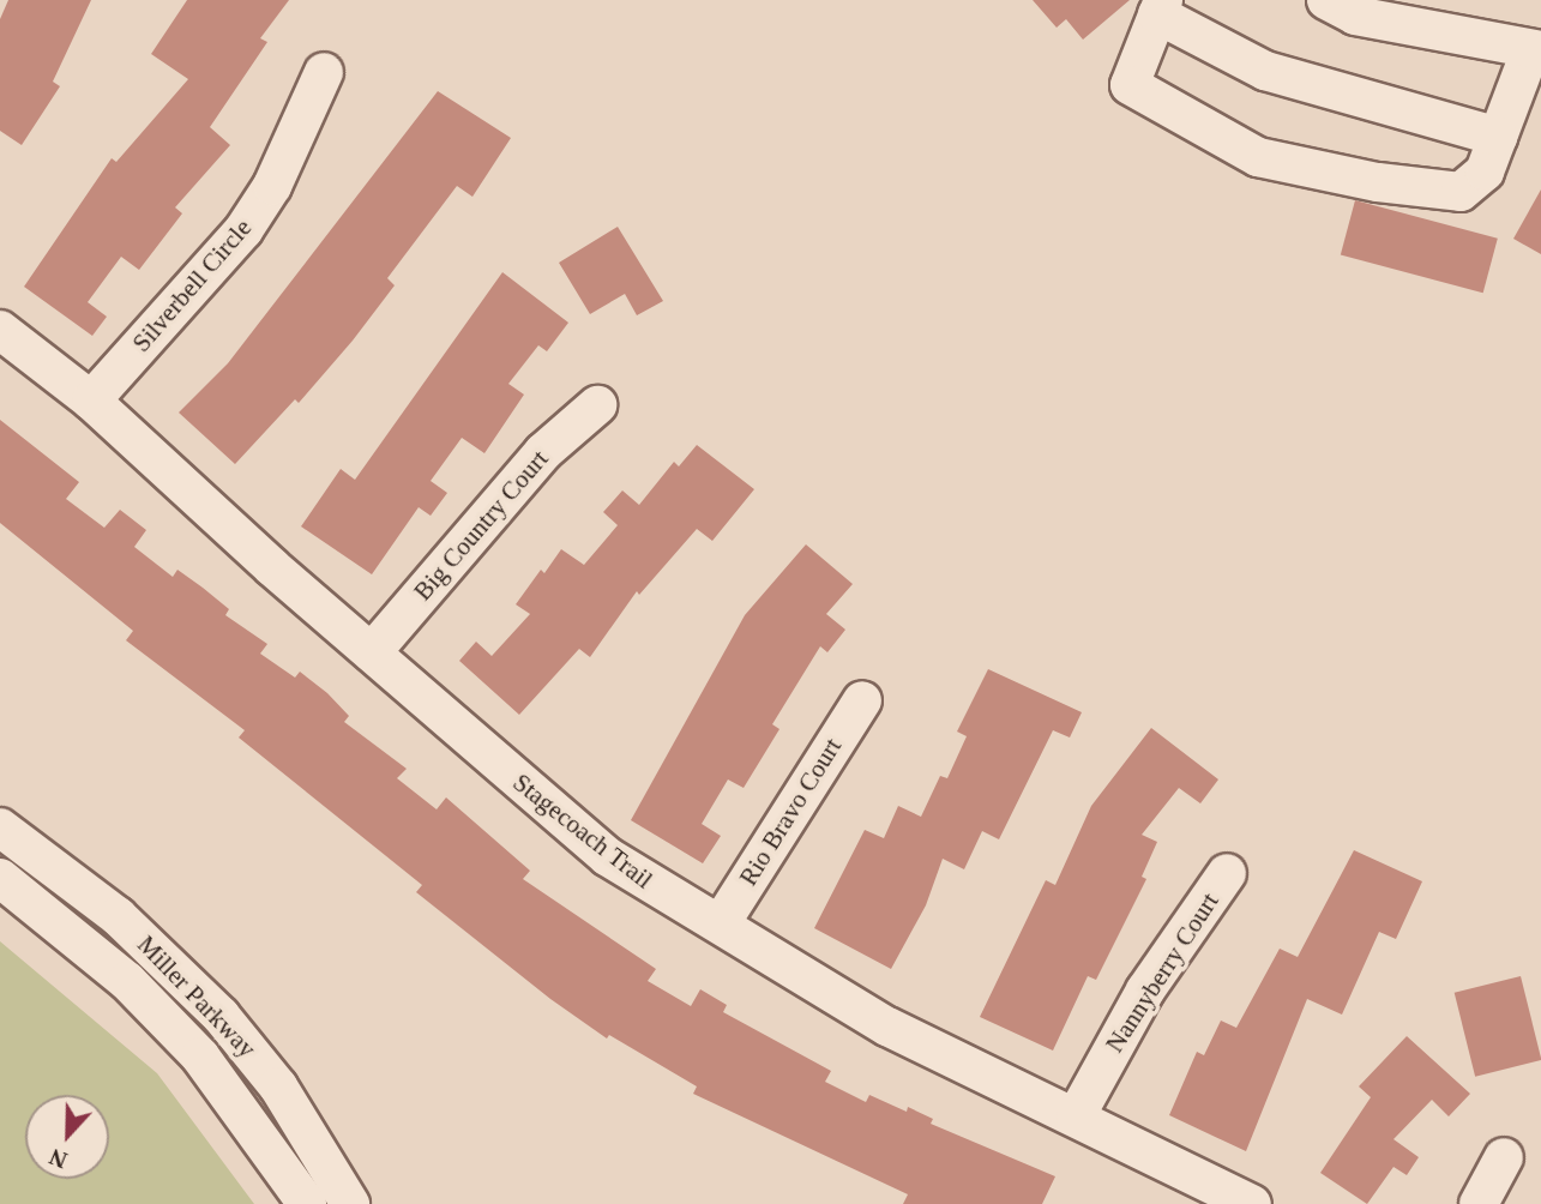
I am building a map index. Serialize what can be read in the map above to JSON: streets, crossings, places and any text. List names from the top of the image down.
{
  "streets": {
    "street": [
      "Silverbell Circle",
      "Big Country Court",
      "Rio Bravo Court",
      "Stagecoach Trail",
      "Nannyberry Court",
      "Miller Parkway"
    ]
  },
  "crossings": [
    ["Silverbell Circle", "Stagecoach Trail"],
    ["Big Country Court", "Stagecoach Trail"],
    ["Rio Bravo Court", "Stagecoach Trail"],
    ["Stagecoach Trail", "Nannyberry Court"]
  ],
  "north": "bottom"
}
